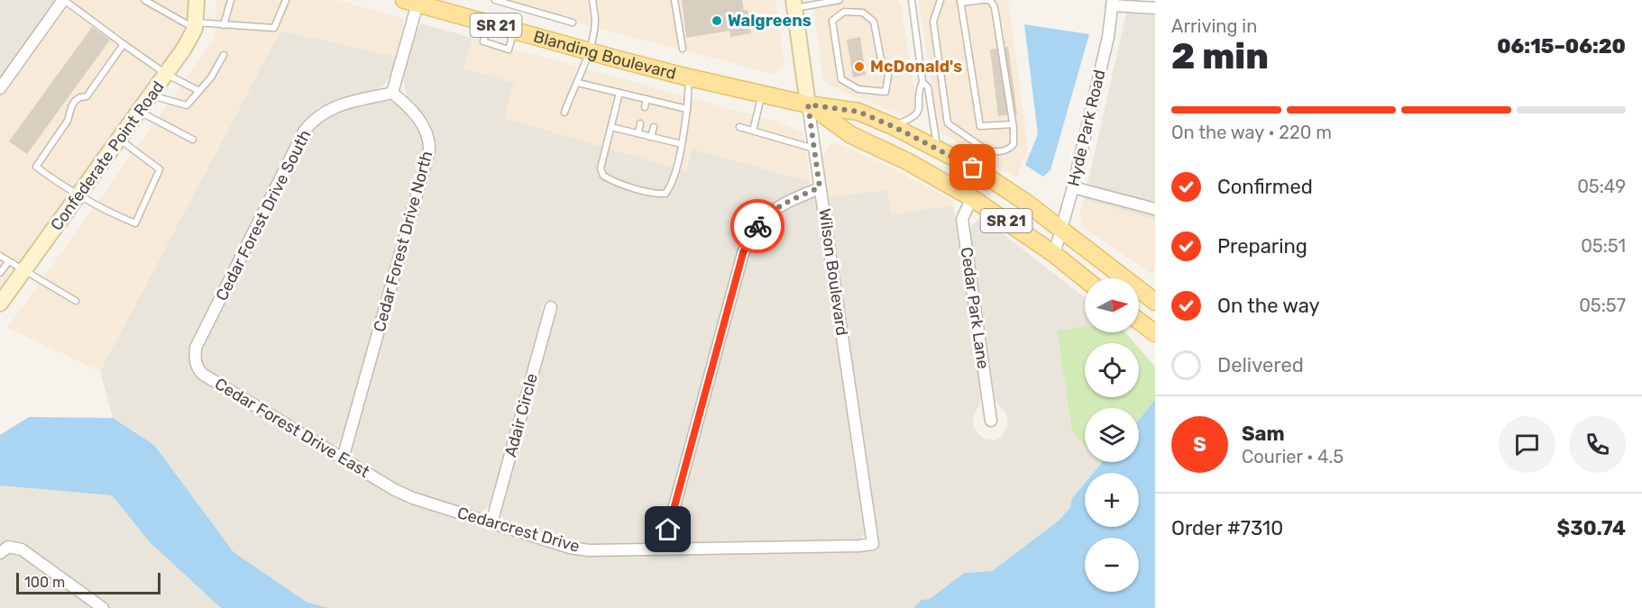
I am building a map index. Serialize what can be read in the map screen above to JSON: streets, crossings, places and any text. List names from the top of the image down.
{
  "streets": {
    "main road": ["SR 21", "Blanding Boulevard"],
    "street": [
      "Hyde Park Road",
      "Confederate Point Road",
      "Cedar Forest Drive South",
      "Cedar Forest Drive North",
      "Wilson Boulevard",
      "Cedar Park Lane",
      "Adair Circle",
      "Cedar Forest Drive East",
      "Cedarcrest Drive"
    ]
  },
  "crossings": [
    ["Blanding Boulevard", "Hyde Park Road"],
    ["Blanding Boulevard", "Wilson Boulevard"],
    ["Blanding Boulevard", "Cedar Park Lane"],
    ["Cedar Forest Drive South", "Cedar Forest Drive North"],
    ["Cedar Forest Drive South", "Cedar Forest Drive East"],
    ["Cedar Forest Drive North", "Cedar Forest Drive East"],
    ["Wilson Boulevard", "Cedarcrest Drive"],
    ["Adair Circle", "Cedarcrest Drive"],
    ["Cedar Forest Drive East", "Cedarcrest Drive"]
  ],
  "places": ["Walgreens", "McDonald's"],
  "scale_bar": "100 m",
  "north": "right",
  "page": {
    "heading": ["2 min", "Arriving in", "06:15–06:20"],
    "panel": [
      "Sam",
      "Courier · 4.5",
      "Order #7310",
      "$30.74"
    ],
    "bar": "On the way · 220 m",
    "list": [
      ["Confirmed", "05:49"],
      ["Preparing", "05:51"],
      ["On the way", "05:57"],
      "Delivered"
    ],
    "map_buttons": ["+", "−"],
    "round": "S",
    "scale": "100 m"
  }
}
